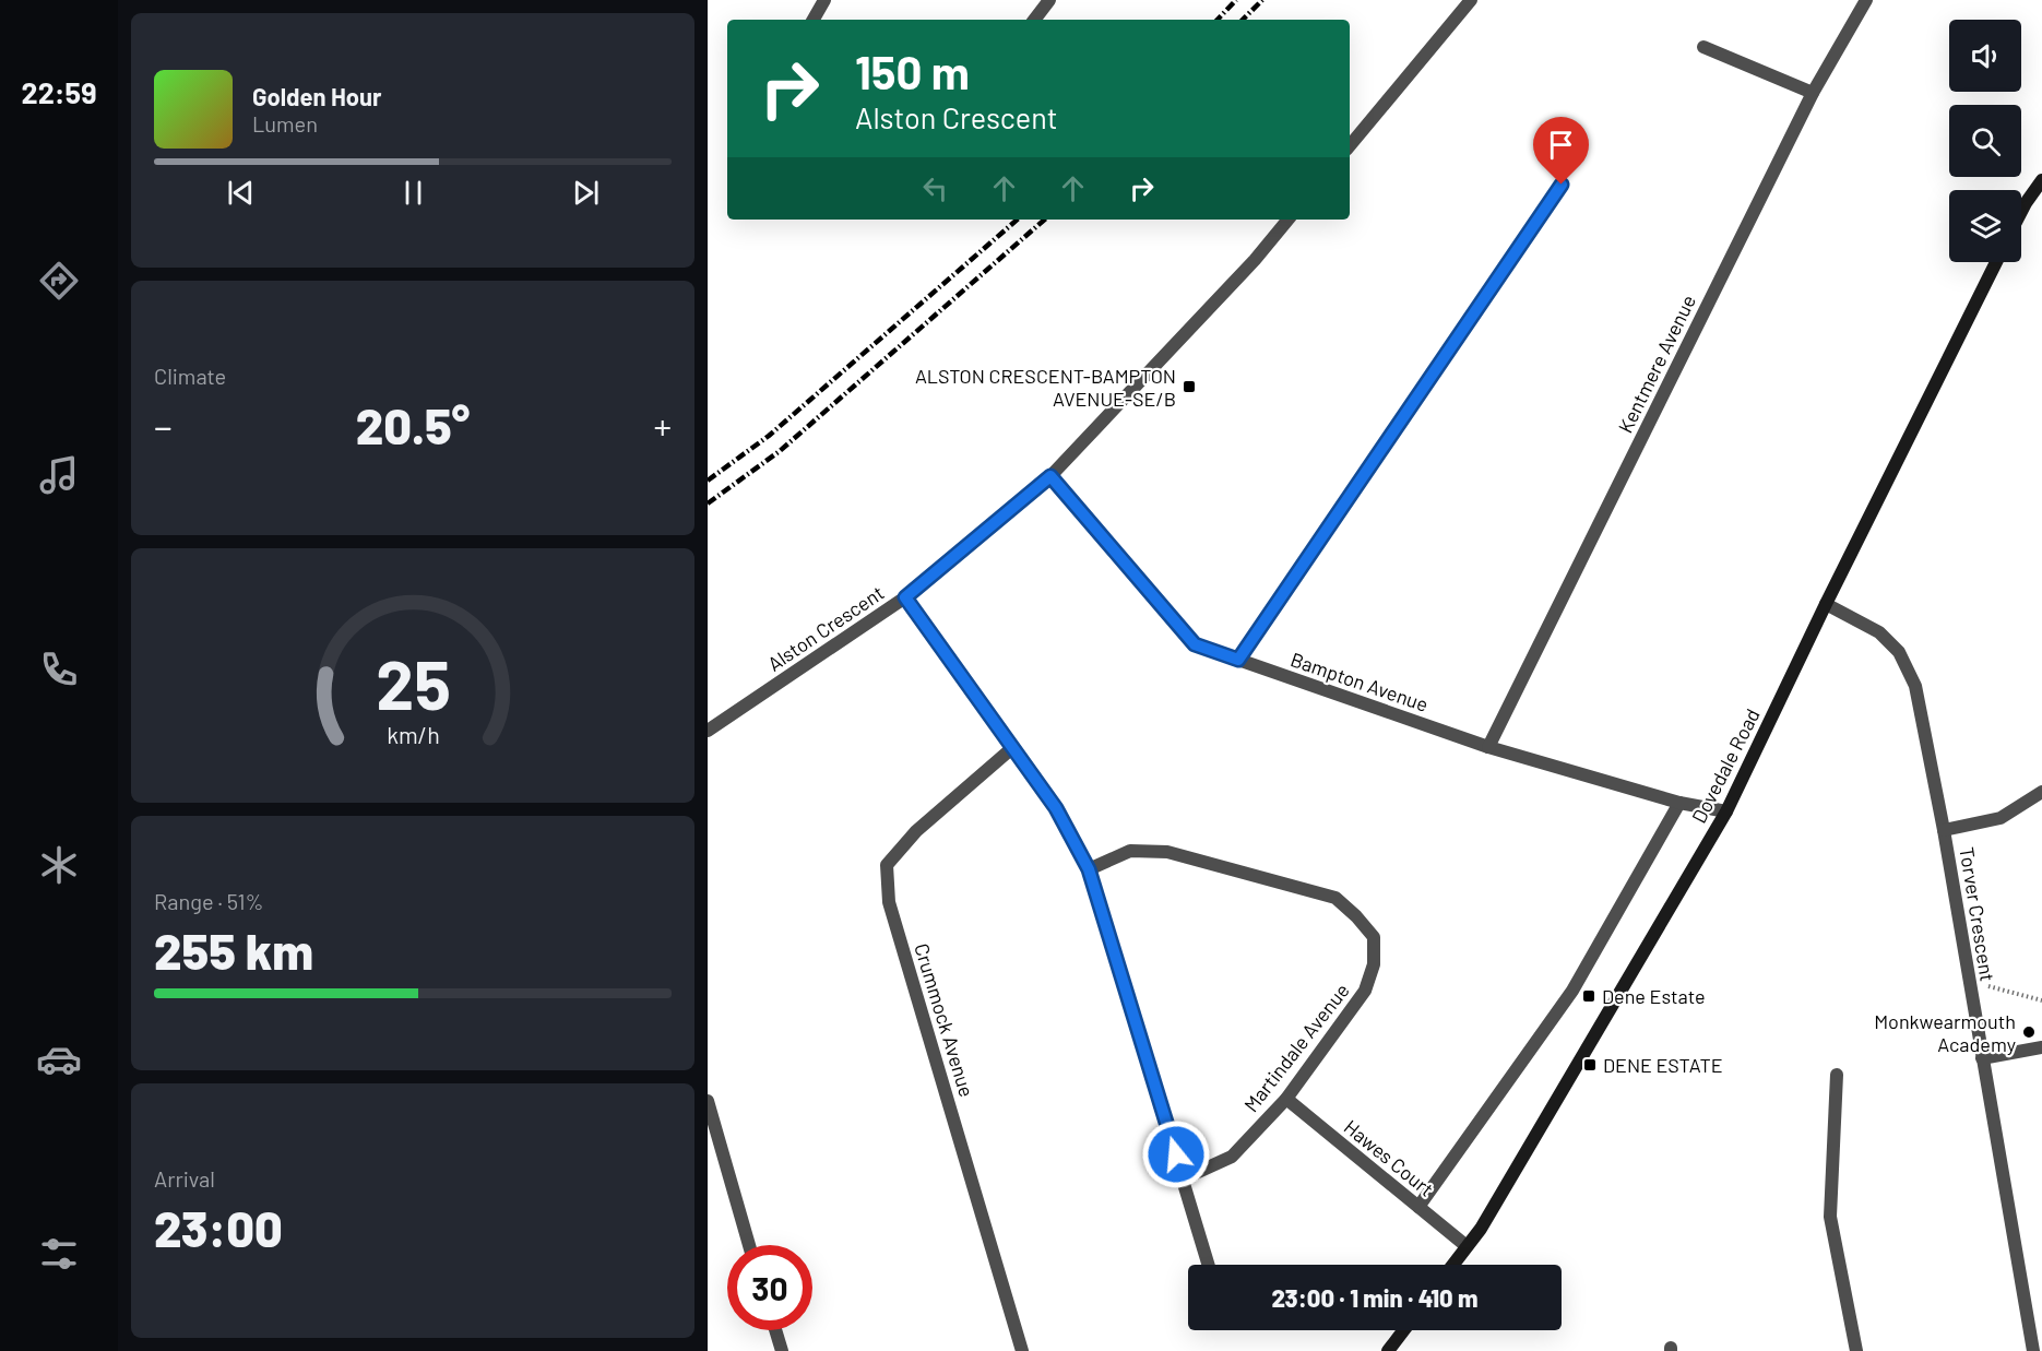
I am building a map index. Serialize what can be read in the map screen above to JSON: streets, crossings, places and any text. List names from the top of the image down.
{
  "streets": {
    "street": [
      "Kentmere Avenue",
      "Alston Crescent",
      "Bampton Avenue",
      "Dovedale Road",
      "Torver Crescent",
      "Crummock Avenue",
      "Martindale Avenue",
      "Hawes Court"
    ]
  },
  "crossings": [
    ["Kentmere Avenue", "Bampton Avenue"],
    ["Alston Crescent", "Bampton Avenue"],
    ["Bampton Avenue", "Dovedale Road"],
    ["Dovedale Road", "Torver Crescent"],
    ["Dovedale Road", "Hawes Court"],
    ["Martindale Avenue", "Hawes Court"]
  ],
  "places": {
    "transit": ["ALSTON CRESCENT-BAMPTON AVENUE-SE/B", "Dene Estate", "DENE ESTATE"],
    "other": ["Monkwearmouth Academy"]
  },
  "page": {
    "tabs": "22:59",
    "turn": ["150 m", "Alston Crescent"],
    "song": ["Golden Hour", "Lumen"],
    "tile": [
      "Climate",
      ["Range · 51%", "255 km"],
      ["Arrival", "23:00"]
    ],
    "heat": ["−", "20.5°", "+"],
    "limit": "30",
    "trip": "23:00 · 1 min · 410 m",
    "gauge": ["25", "km/h"]
  }
}
